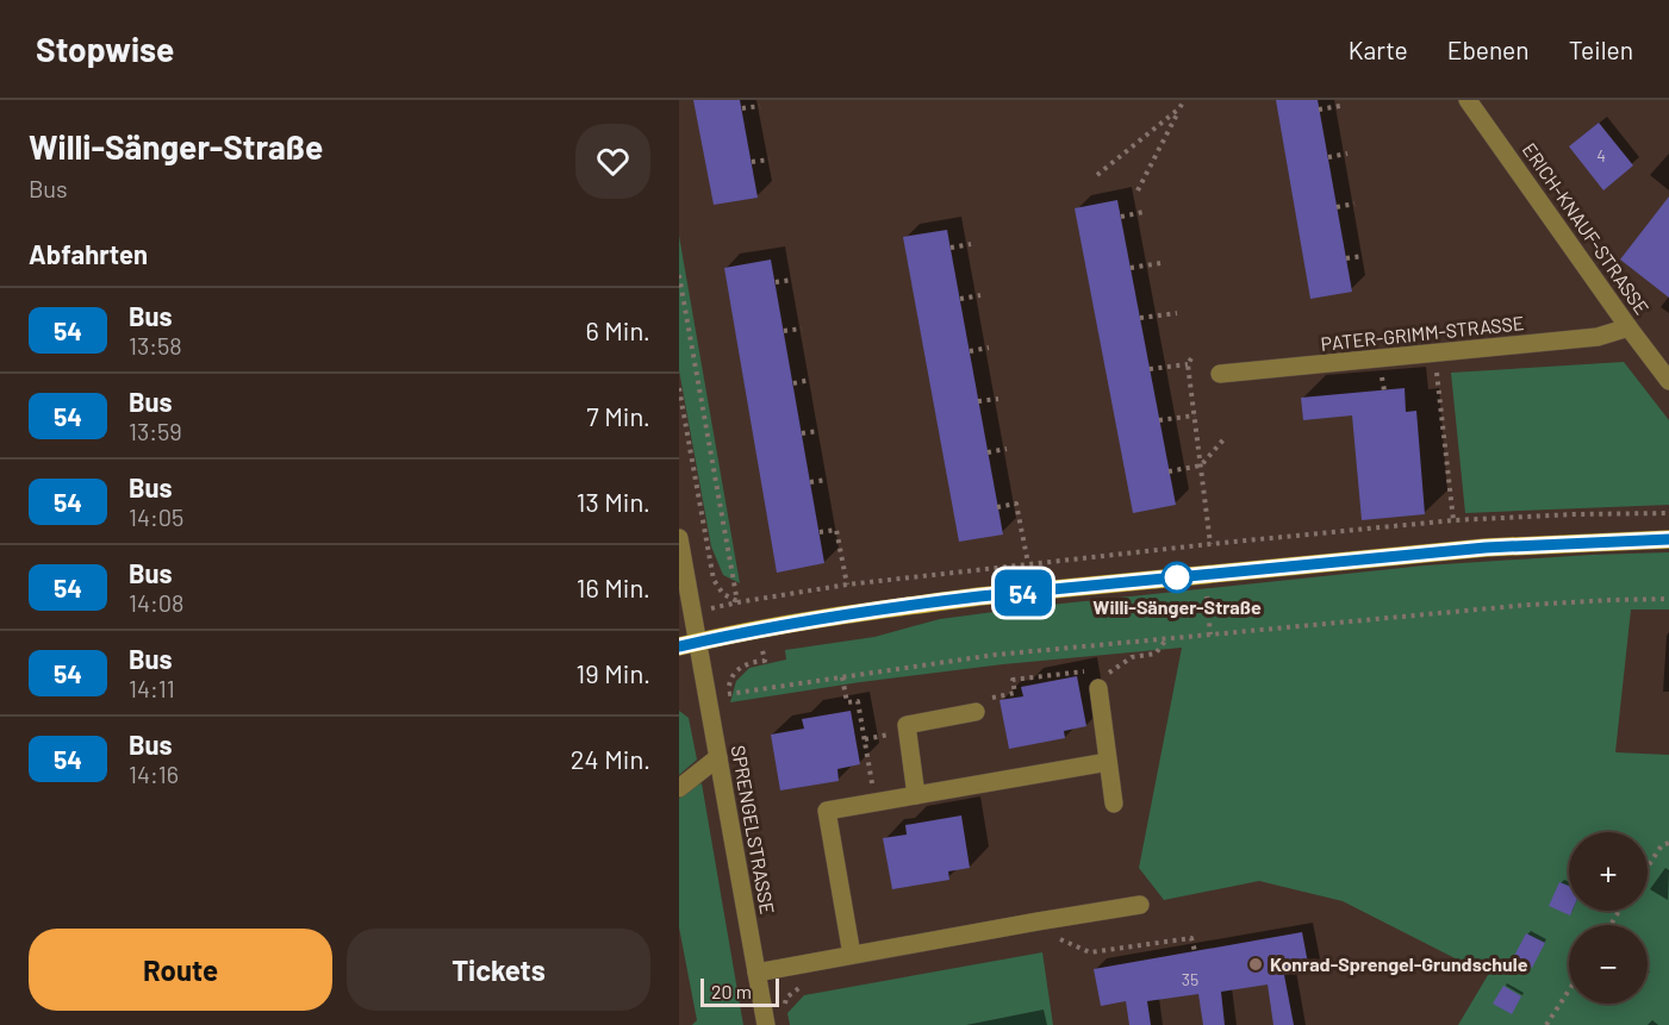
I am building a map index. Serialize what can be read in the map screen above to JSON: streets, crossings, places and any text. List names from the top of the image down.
{
  "streets": {
    "street": ["ERICH-KNAUF-STRASSE", "PATER-GRIMM-STRASSE", "SPRENGELSTRASSE"]
  },
  "crossings": [
    ["ERICH-KNAUF-STRASSE", "PATER-GRIMM-STRASSE"]
  ],
  "places": ["Willi-Sänger-Straße", "Konrad-Sprengel-Grundschule"],
  "lines": ["bus line 54"],
  "house_numbers": ["4", "35"],
  "scale_bar": "20 m",
  "page": {
    "header": "Stopwise",
    "nav": ["Karte", "Ebenen", "Teilen"],
    "heading": [
      ["Willi-Sänger-Straße", "Bus"],
      "Abfahrten"
    ],
    "on_map": "54",
    "list": [
      {
        "mark": "54",
        "name": "Bus",
        "note": "13:58",
        "value": "6 Min."
      },
      {
        "mark": "54",
        "name": "Bus",
        "note": "13:59",
        "value": "7 Min."
      },
      {
        "mark": "54",
        "name": "Bus",
        "note": "14:05",
        "value": "13 Min."
      },
      {
        "mark": "54",
        "name": "Bus",
        "note": "14:08",
        "value": "16 Min."
      },
      {
        "mark": "54",
        "name": "Bus",
        "note": "14:11",
        "value": "19 Min."
      },
      {
        "mark": "54",
        "name": "Bus",
        "note": "14:16",
        "value": "24 Min."
      }
    ],
    "map_buttons": ["+", "−"],
    "buttons": ["Route", "Tickets"],
    "scale": "20 m"
  }
}
